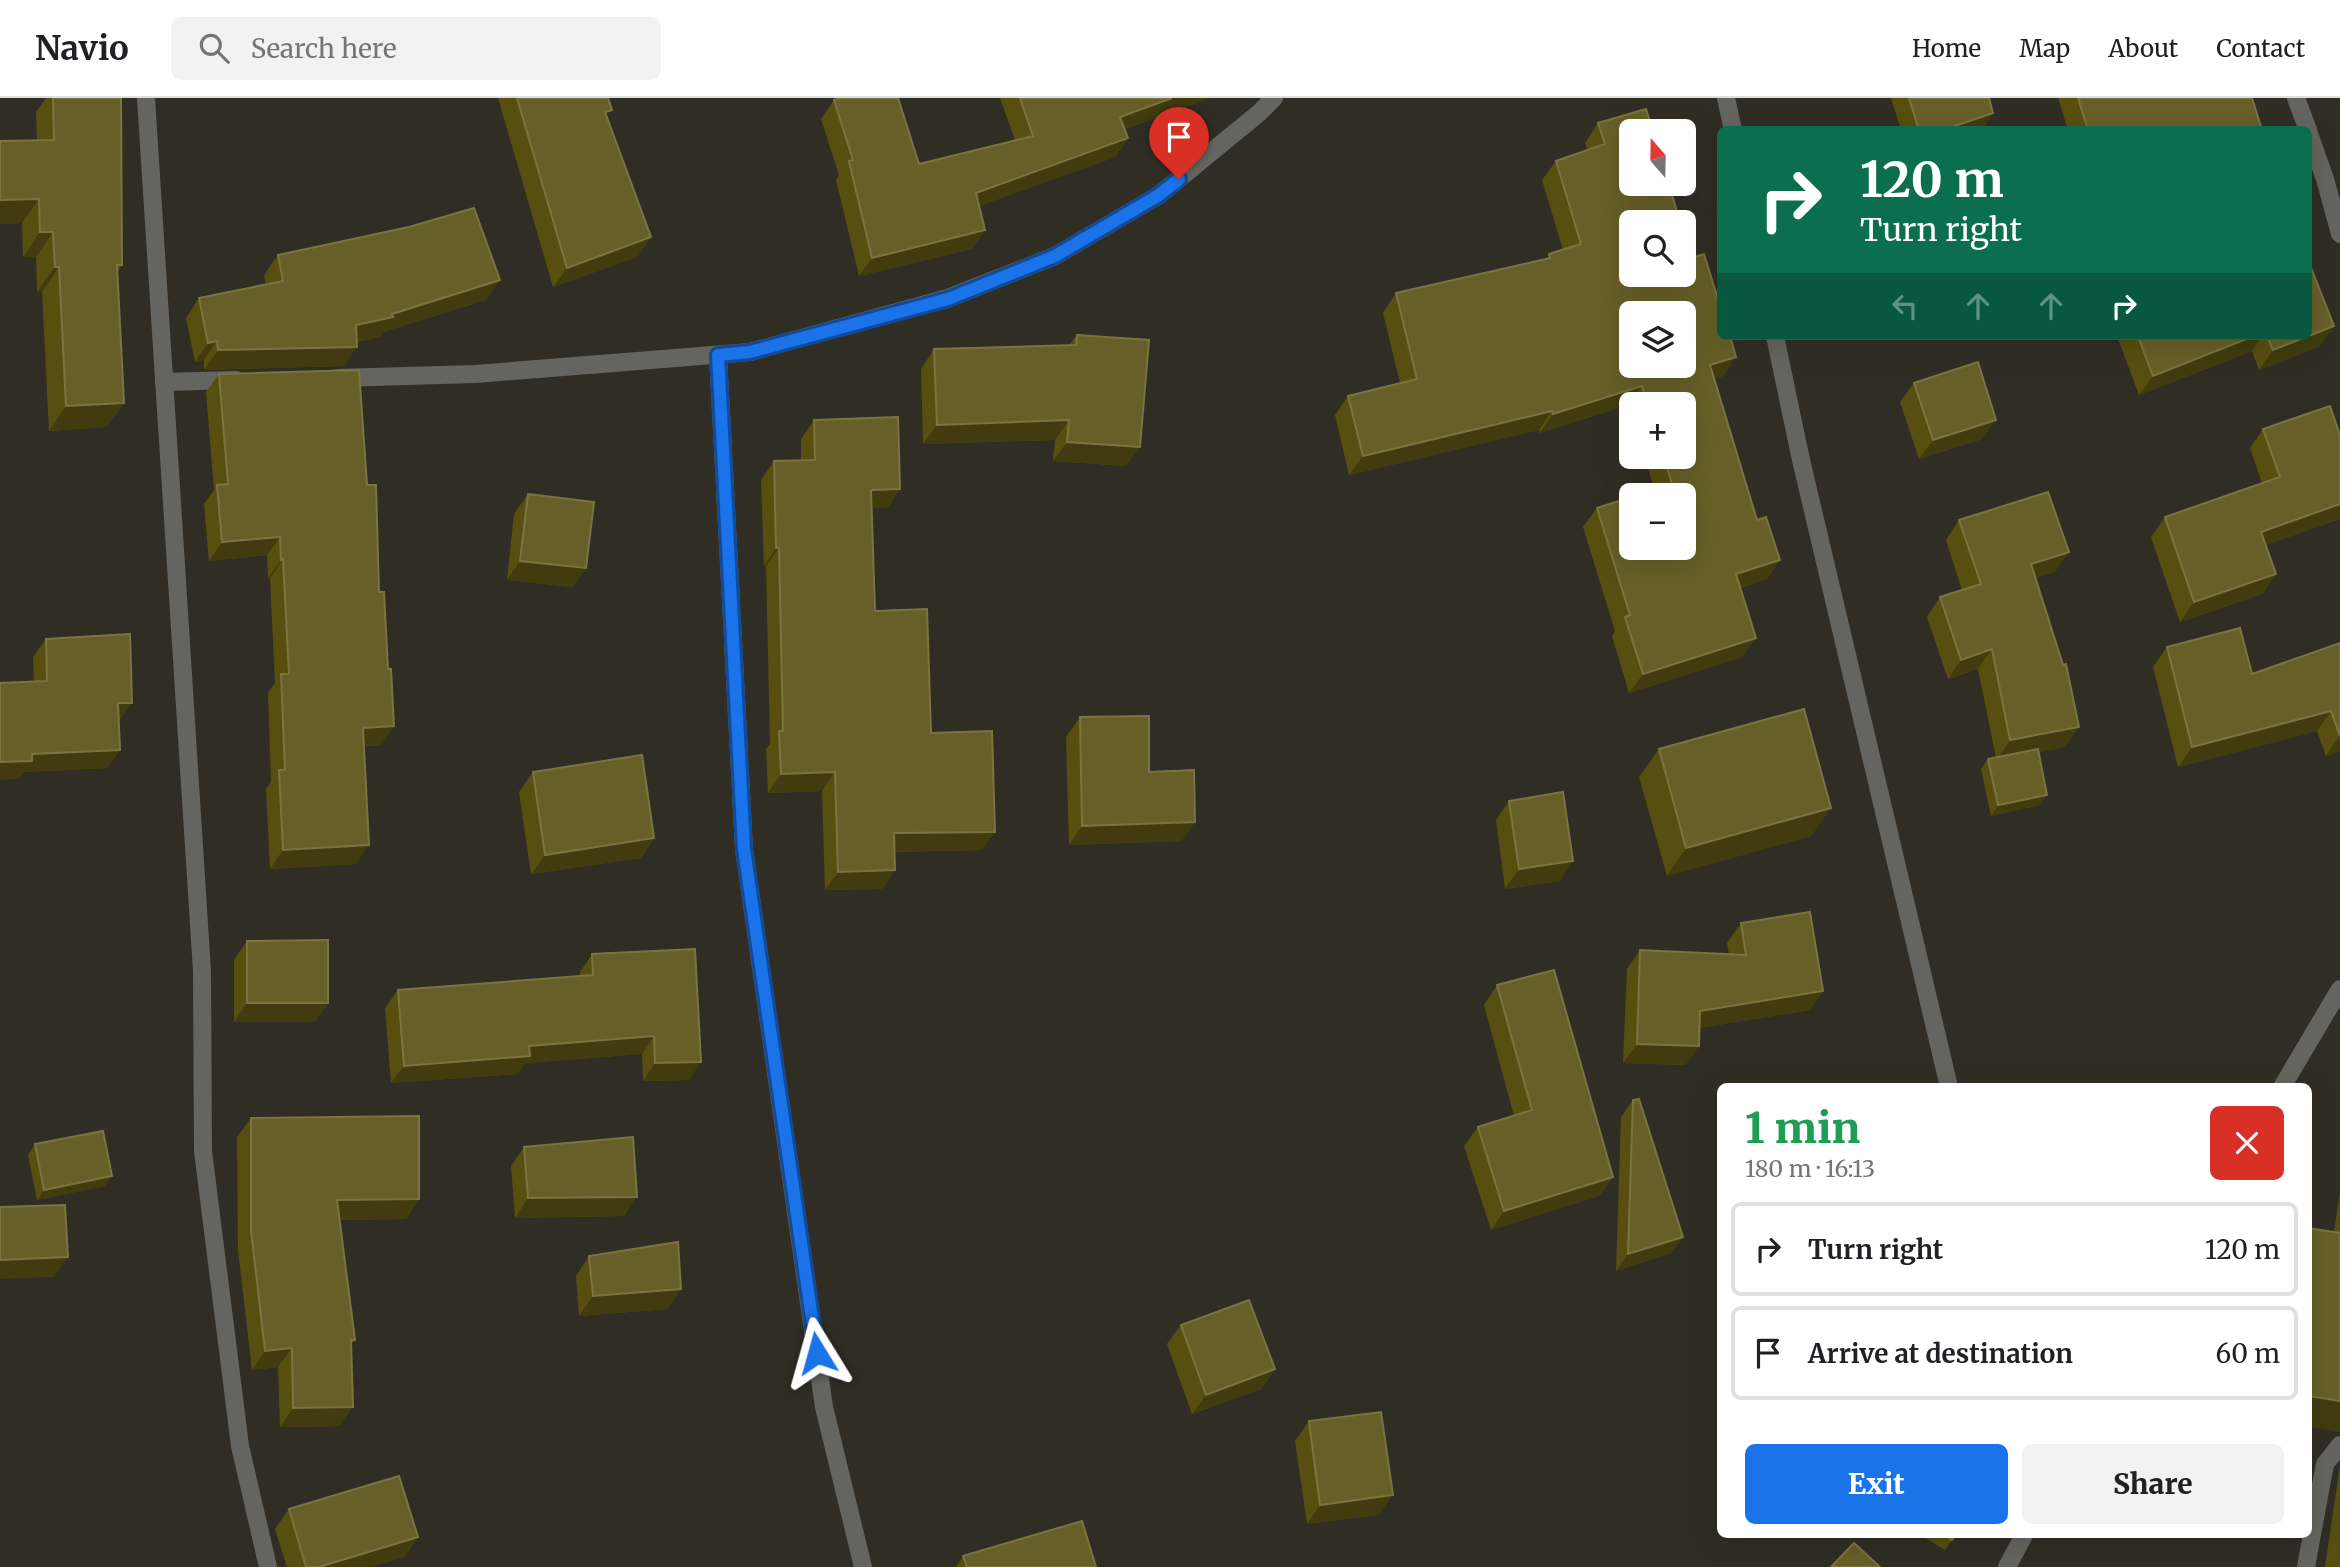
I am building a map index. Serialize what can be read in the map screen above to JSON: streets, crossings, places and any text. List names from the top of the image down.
{
  "north": "top",
  "page": {
    "header": "Navio",
    "search": "Search here",
    "nav": [
      "Home",
      "Map",
      "About",
      "Contact"
    ],
    "map_buttons": ["+", "−"],
    "turn": ["120 m", "Turn right"],
    "heading": ["1 min", "180 m · 16:13"],
    "list": [
      {
        "name": "Turn right",
        "value": "120 m"
      },
      {
        "name": "Arrive at destination",
        "value": "60 m"
      }
    ],
    "buttons": ["Exit", "Share"]
  }
}
